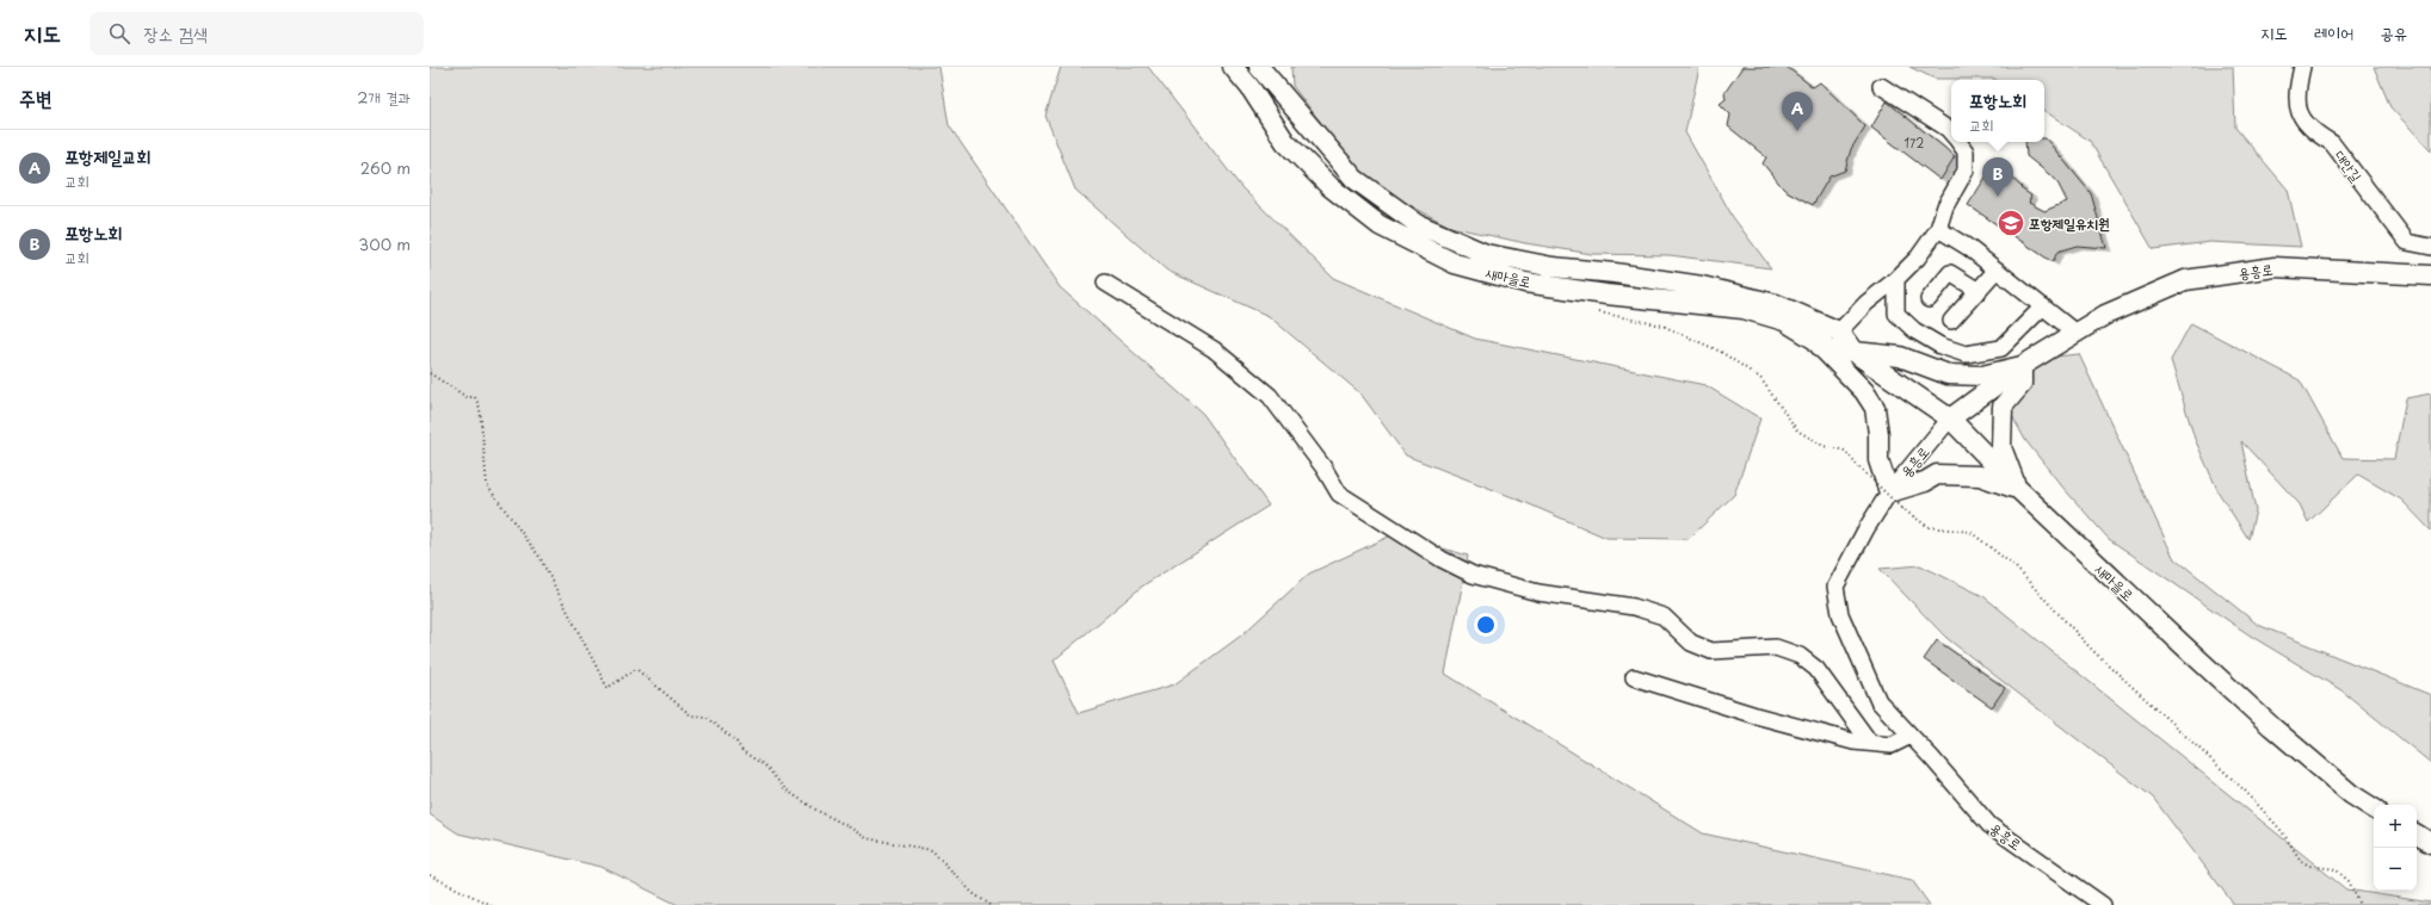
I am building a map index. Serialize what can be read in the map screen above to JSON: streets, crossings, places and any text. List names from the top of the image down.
{
  "streets": {
    "main road": ["용흥로", "새마을로"],
    "street": ["대안길"]
  },
  "crossings": [
    ["용흥로", "새마을로"]
  ],
  "places": {
    "school or university": ["포항제일유치원"]
  },
  "house_numbers": ["172"],
  "page": {
    "header": "지도",
    "search": "장소 검색",
    "nav": ["지도", "레이어", "공유"],
    "heading": ["주변", "2개 결과"],
    "popup": ["포항노회", "교회"],
    "pins": ["A", "B"],
    "list": [
      {
        "mark": "A",
        "name": "포항제일교회",
        "note": "교회",
        "value": "260 m"
      },
      {
        "mark": "B",
        "name": "포항노회",
        "note": "교회",
        "value": "300 m"
      }
    ],
    "map_buttons": ["+", "−"]
  }
}
